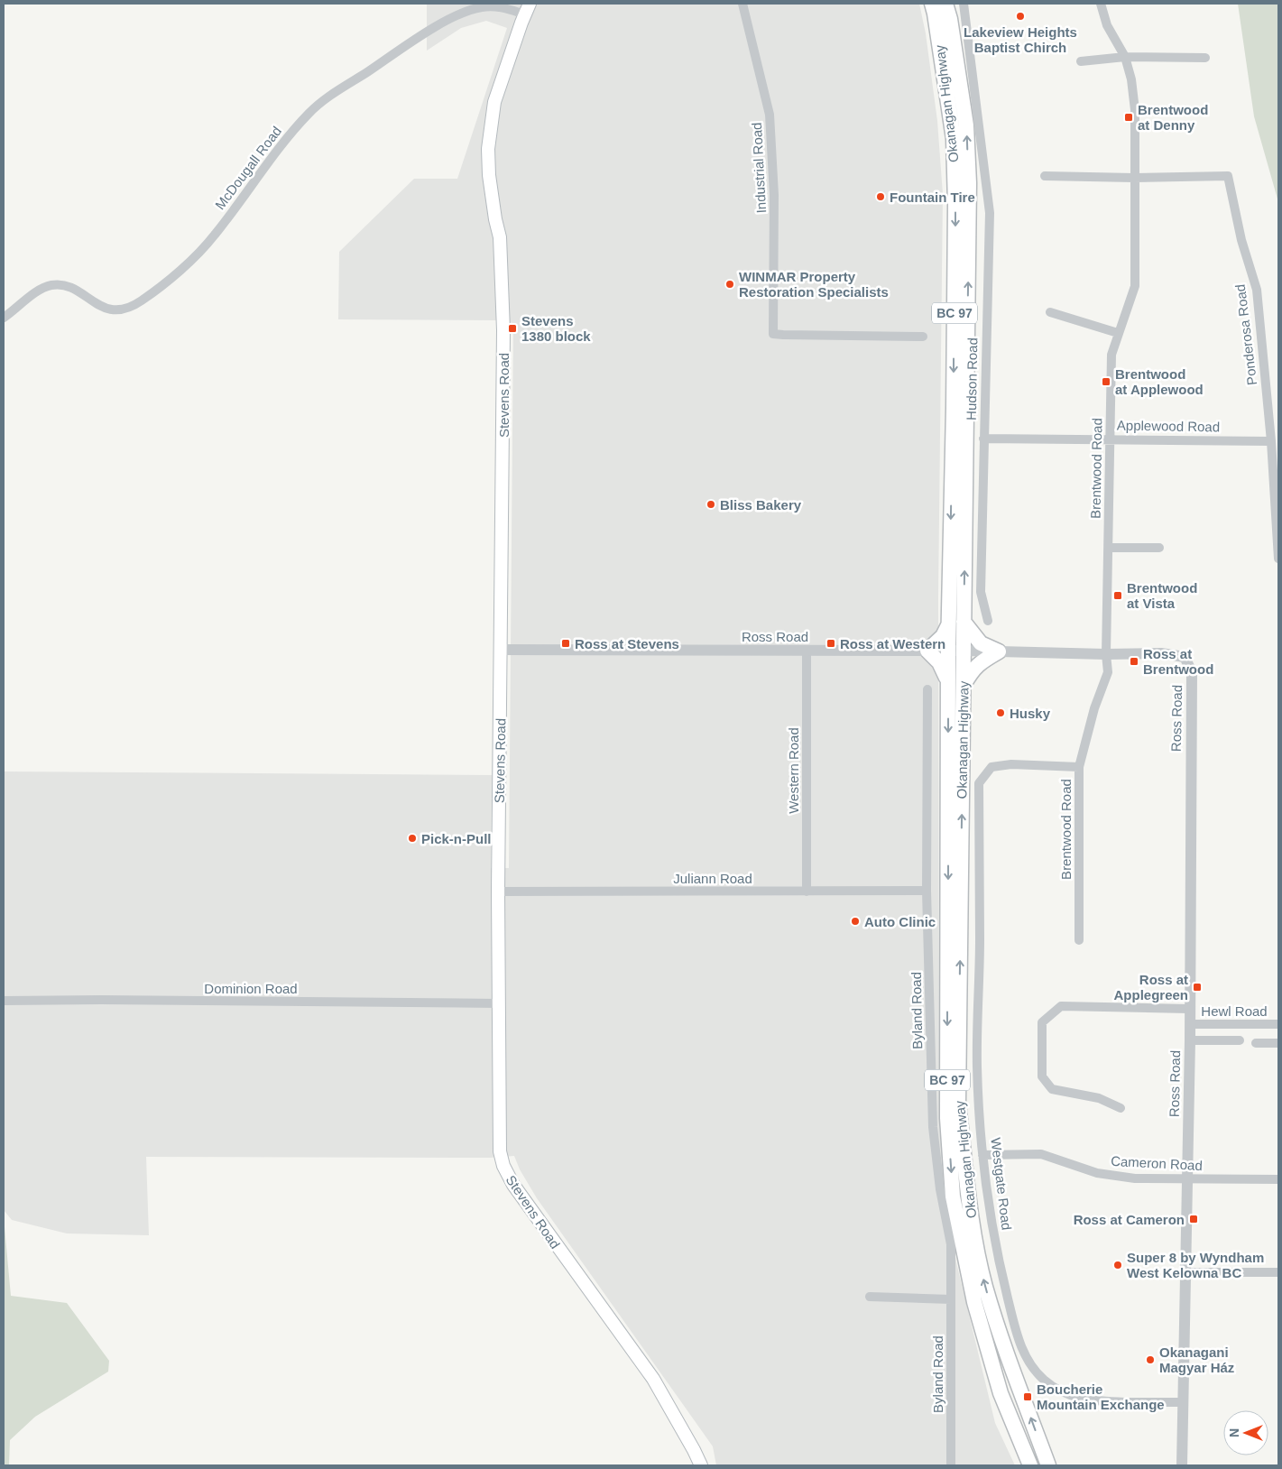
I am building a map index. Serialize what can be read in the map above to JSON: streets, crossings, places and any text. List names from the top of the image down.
{
  "streets": {
    "highway": ["Okanagan Highway", "BC 97"],
    "main road": ["Stevens Road"],
    "street": [
      "McDougall Road",
      "Industrial Road",
      "Ponderosa Road",
      "Hudson Road",
      "Applewood Road",
      "Brentwood Road",
      "Ross Road",
      "Western Road",
      "Juliann Road",
      "Dominion Road",
      "Byland Road",
      "Hewl Road",
      "Cameron Road",
      "Westgate Road"
    ]
  },
  "crossings": [
    ["Okanagan Highway", "Ross Road"],
    ["McDougall Road", "Stevens Road"],
    ["Ponderosa Road", "Applewood Road"],
    ["Ponderosa Road", "Brentwood Road"],
    ["Hudson Road", "Applewood Road"],
    ["Stevens Road", "Ross Road"],
    ["Stevens Road", "Juliann Road"],
    ["Stevens Road", "Dominion Road"],
    ["Applewood Road", "Brentwood Road"],
    ["Brentwood Road", "Ross Road"],
    ["Brentwood Road", "Westgate Road"],
    ["Ross Road", "Western Road"],
    ["Ross Road", "Hewl Road"],
    ["Ross Road", "Cameron Road"],
    ["Ross Road", "Westgate Road"],
    ["Western Road", "Juliann Road"],
    ["Juliann Road", "Byland Road"],
    ["Cameron Road", "Westgate Road"]
  ],
  "places": {
    "other": [
      "Lakeview Heights Baptist Chirch",
      "Fountain Tire",
      "WINMAR Property Restoration Specialists",
      "Bliss Bakery",
      "Husky",
      "Pick-n-Pull",
      "Auto Clinic",
      "Super 8 by Wyndham West Kelowna BC",
      "Okanagani Magyar Ház"
    ],
    "transit": [
      "Brentwood at Denny",
      "Stevens 1380 block",
      "Brentwood at Applewood",
      "Brentwood at Vista",
      "Ross at Stevens",
      "Ross at Western",
      "Ross at Brentwood",
      "Ross at Applegreen",
      "Ross at Cameron",
      "Boucherie Mountain Exchange"
    ]
  },
  "north": "left"
}
